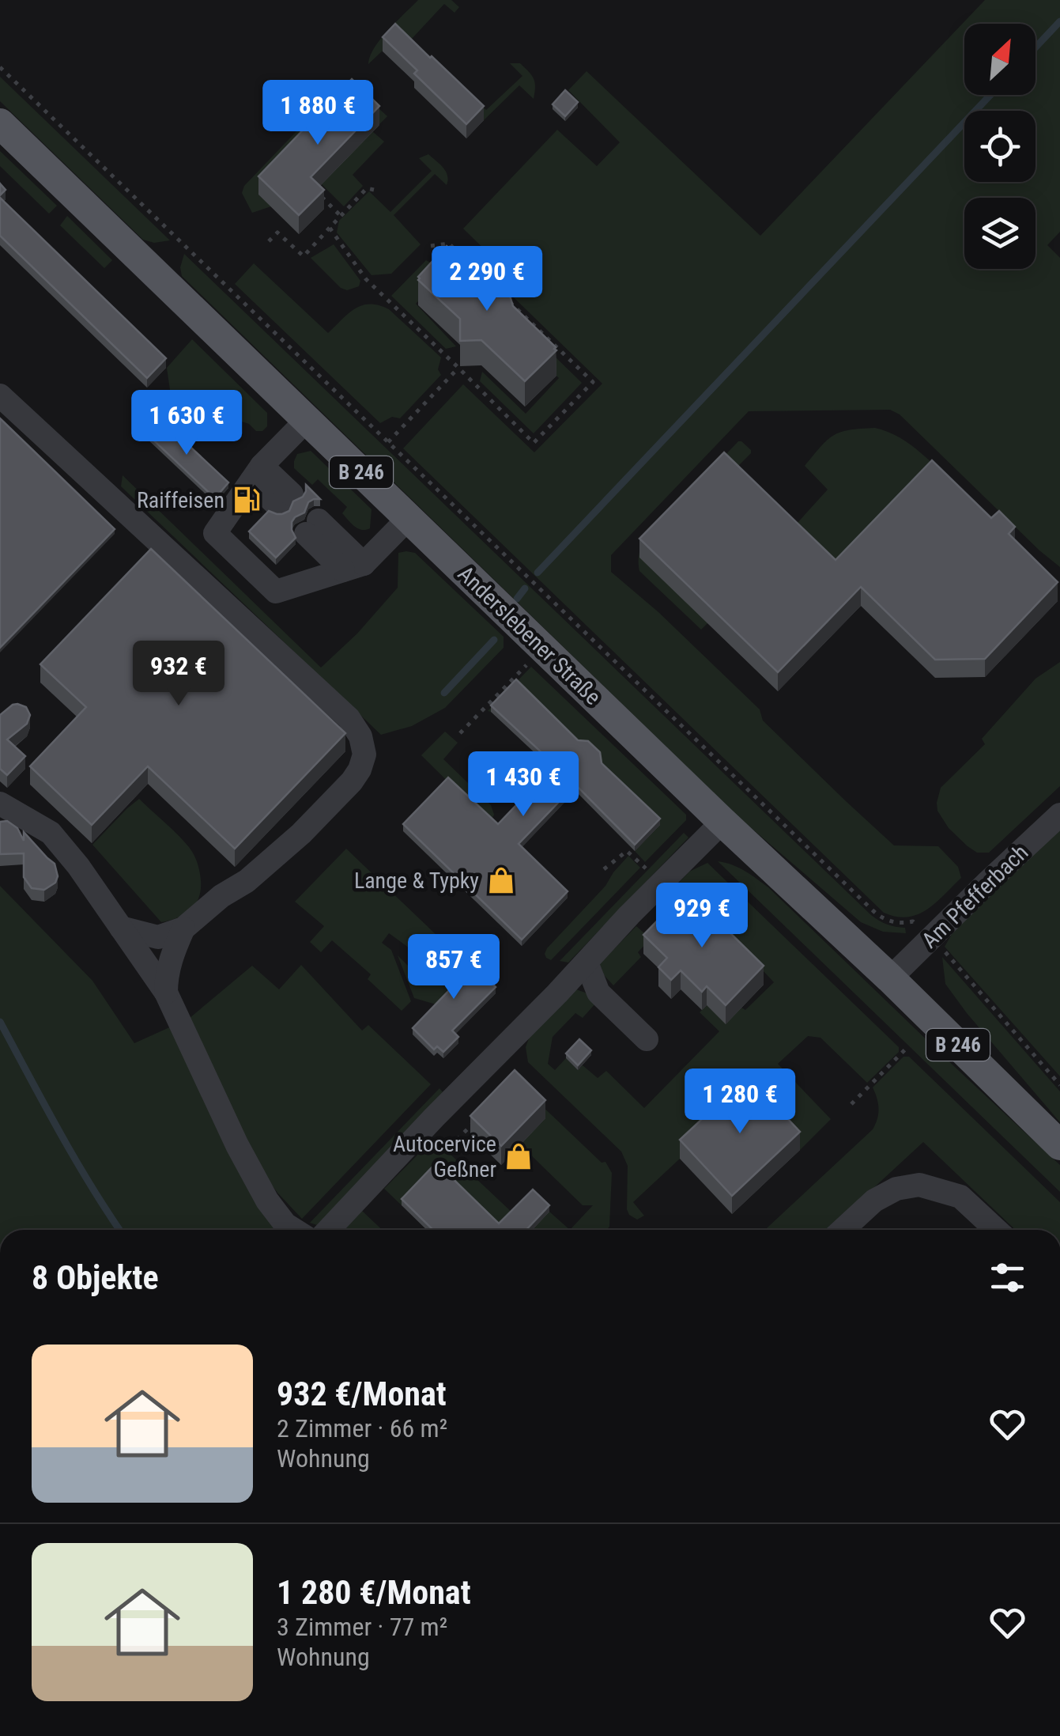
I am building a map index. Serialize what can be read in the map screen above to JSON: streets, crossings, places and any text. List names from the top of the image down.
{
  "streets": {
    "main road": ["B 246", "Anderslebener Straße"],
    "street": ["Am Pfefferbach"]
  },
  "crossings": [
    ["Anderslebener Straße", "Am Pfefferbach"]
  ],
  "places": {
    "fuel station": ["Raiffeisen"],
    "shop": ["Lange & Typky", "Autocervice Geßner"]
  },
  "north": "top right",
  "page": {
    "price": [
      "1 880 €",
      "2 290 €",
      "1 630 €",
      "932 €",
      "1 430 €",
      "929 €",
      "857 €",
      "1 280 €"
    ],
    "heading": "8 Objekte",
    "list": [
      {
        "name": "932 €/Monat",
        "note": "2 Zimmer · 66 m² · Wohnung"
      },
      {
        "name": "1 280 €/Monat",
        "note": "3 Zimmer · 77 m² · Wohnung"
      }
    ]
  }
}
